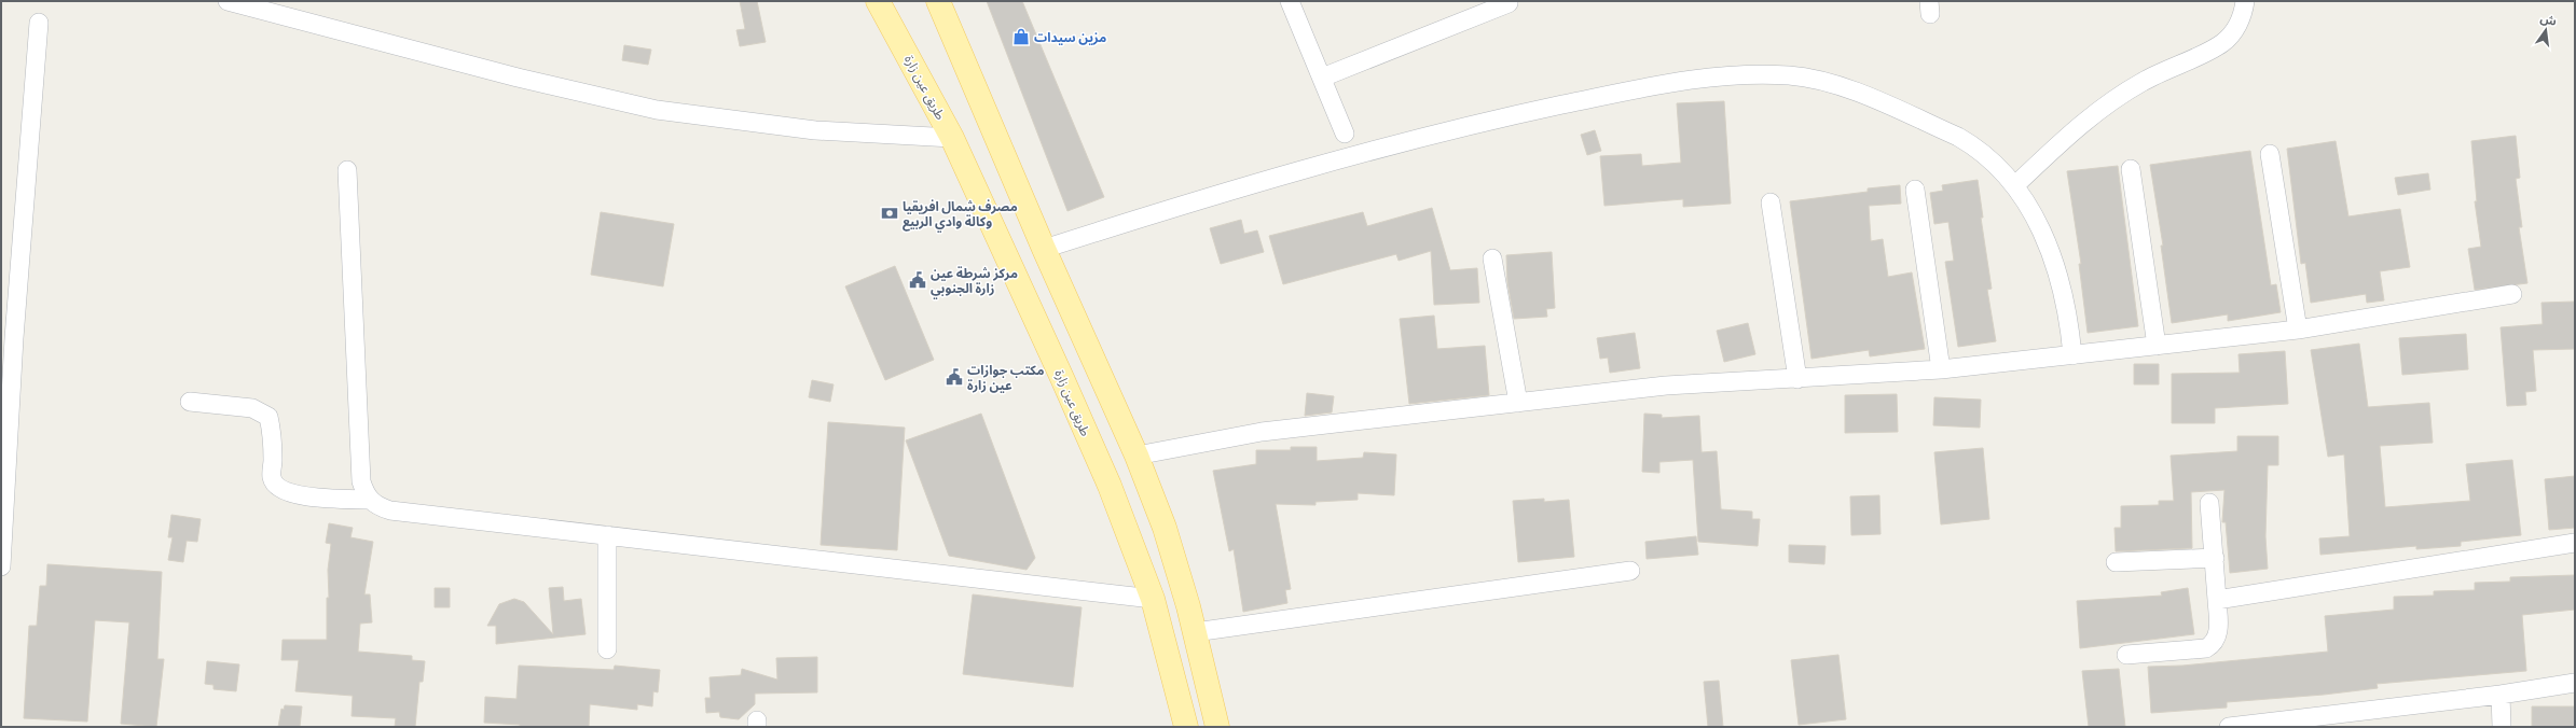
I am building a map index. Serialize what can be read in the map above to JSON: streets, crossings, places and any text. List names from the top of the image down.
{
  "streets": {
    "main road": ["طريق عين زارة"]
  },
  "places": {
    "shop": ["مزين سيدات"],
    "bank": ["مصرف شمال افريقيا وكالة وادي الربيع"],
    "public building": ["مركز شرطة عين زارة الجنوبي", "مكتب جوازات عين زارة"]
  },
  "north": "top"
}
